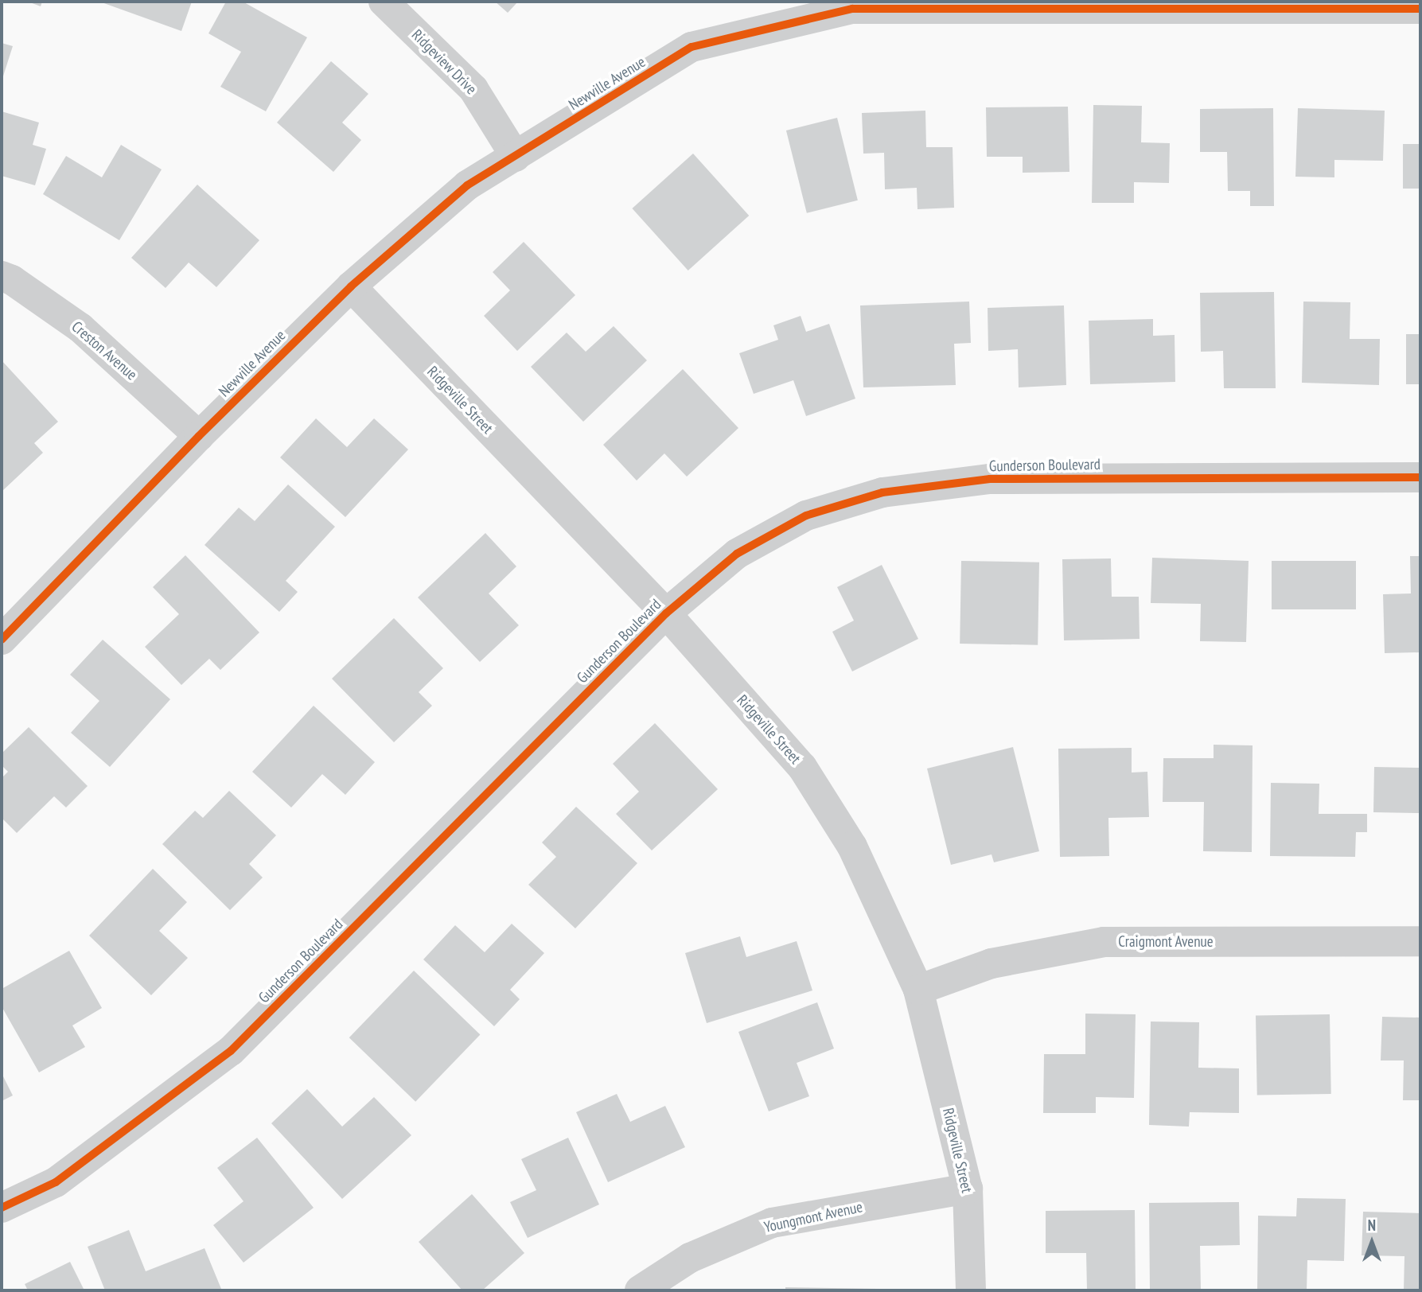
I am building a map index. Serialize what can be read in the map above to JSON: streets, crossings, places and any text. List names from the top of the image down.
{
  "streets": {
    "street": [
      "Ridgeview Drive",
      "Newville Avenue",
      "Creston Avenue",
      "Ridgeville Street",
      "Gunderson Boulevard",
      "Craigmont Avenue",
      "Youngmont Avenue"
    ]
  },
  "crossings": [
    ["Ridgeview Drive", "Newville Avenue"],
    ["Newville Avenue", "Creston Avenue"],
    ["Newville Avenue", "Ridgeville Street"],
    ["Ridgeville Street", "Gunderson Boulevard"],
    ["Ridgeville Street", "Craigmont Avenue"],
    ["Ridgeville Street", "Youngmont Avenue"]
  ],
  "north": "top"
}
